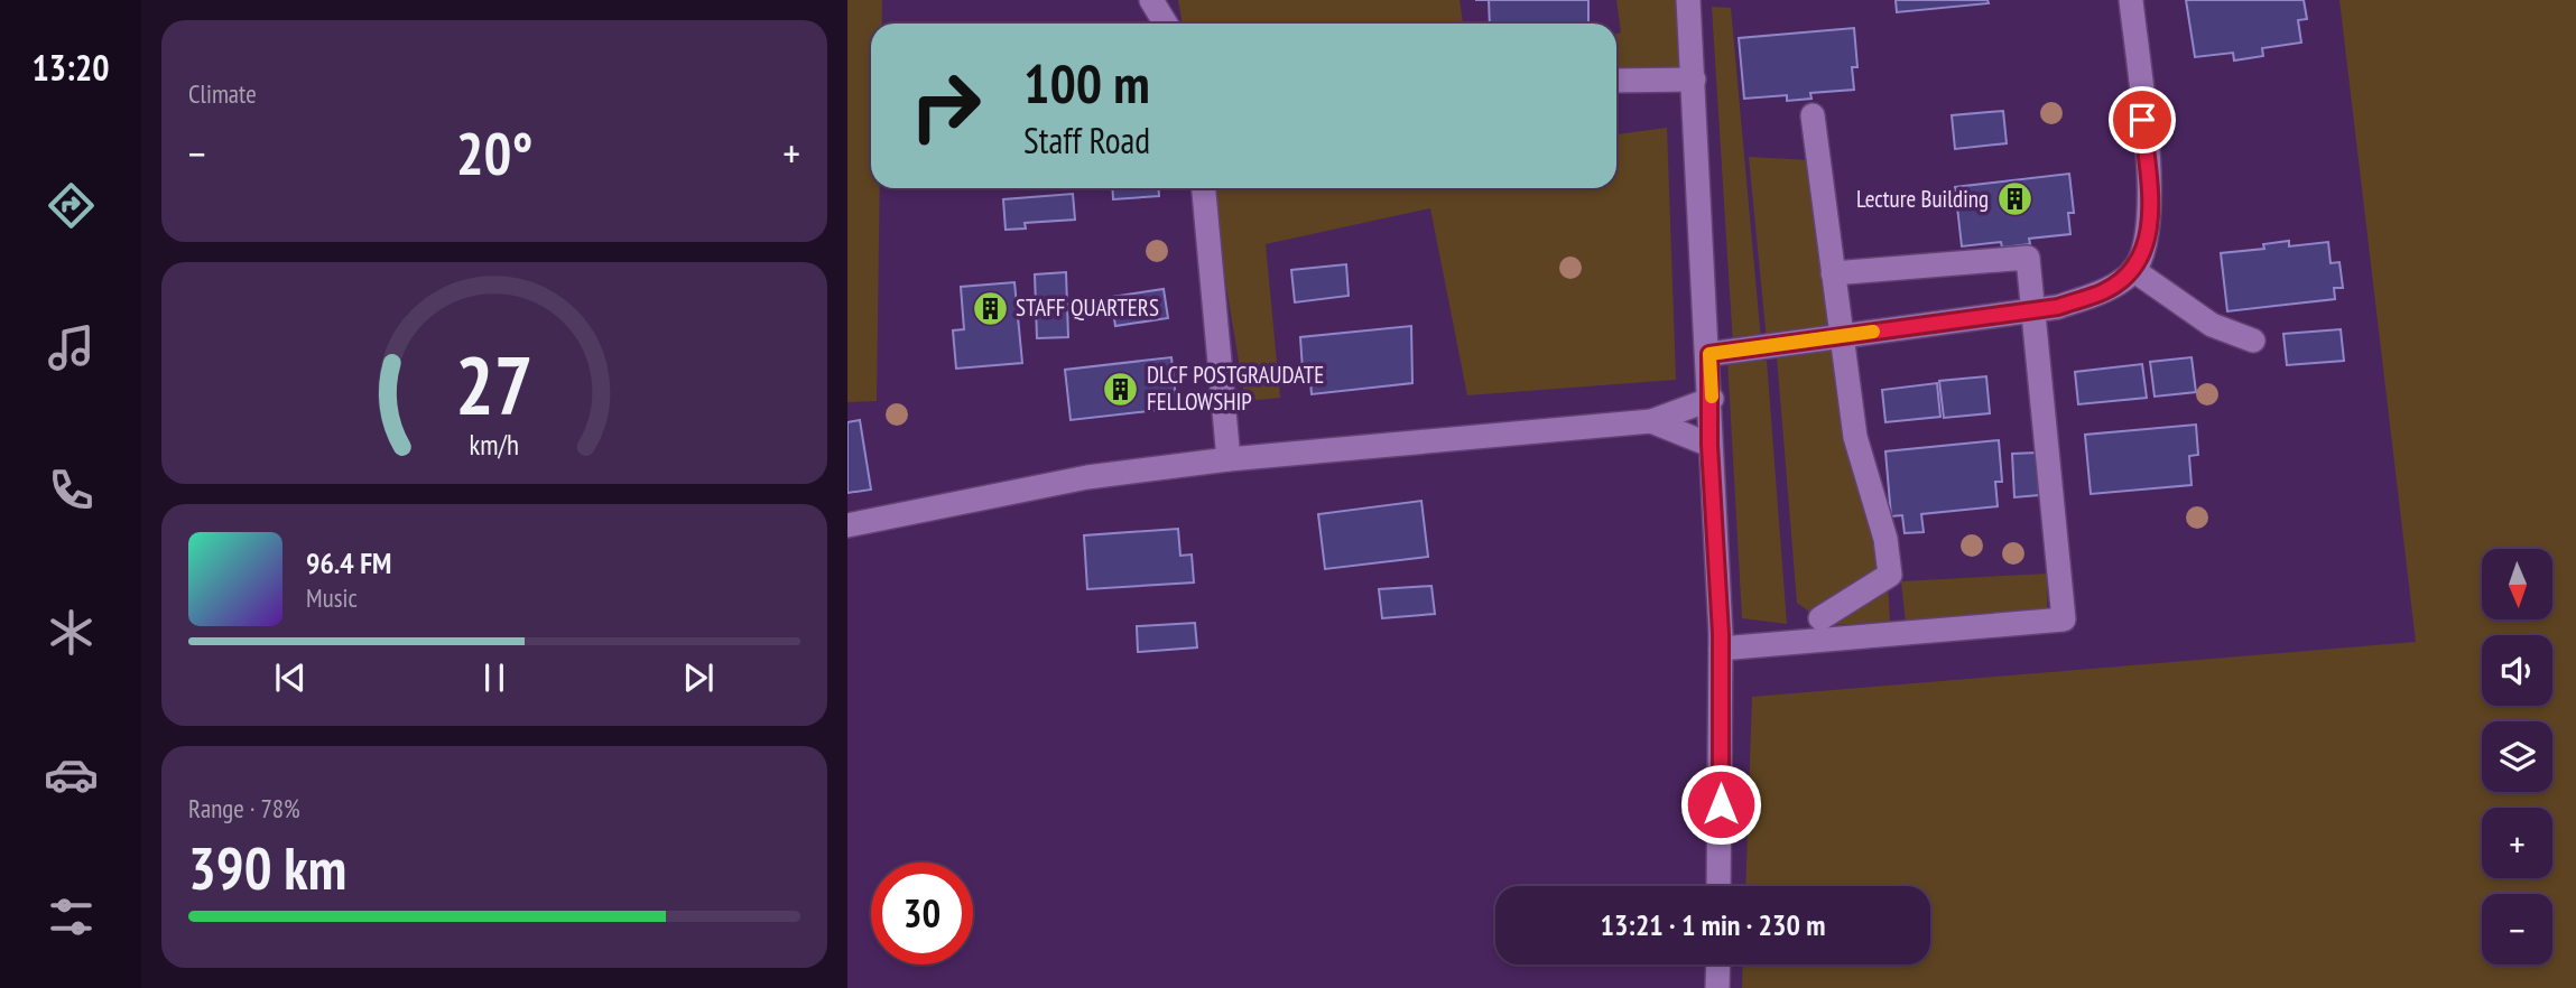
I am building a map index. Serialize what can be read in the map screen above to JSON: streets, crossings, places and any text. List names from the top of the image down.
{
  "places": {
    "building": ["Lecture Building", "STAFF QUARTERS", "DLCF POSTGRAUDATE FELLOWSHIP"]
  },
  "north": "bottom",
  "page": {
    "tabs": "13:20",
    "tile": [
      "Climate",
      ["Range · 78%", "390 km"]
    ],
    "turn": ["100 m", "Staff Road"],
    "heat": ["−", "20°", "+"],
    "song": ["96.4 FM", "Music"],
    "map_buttons": ["+", "−"],
    "limit": "30",
    "trip": "13:21 · 1 min · 230 m",
    "gauge": ["27", "km/h"]
  }
}
